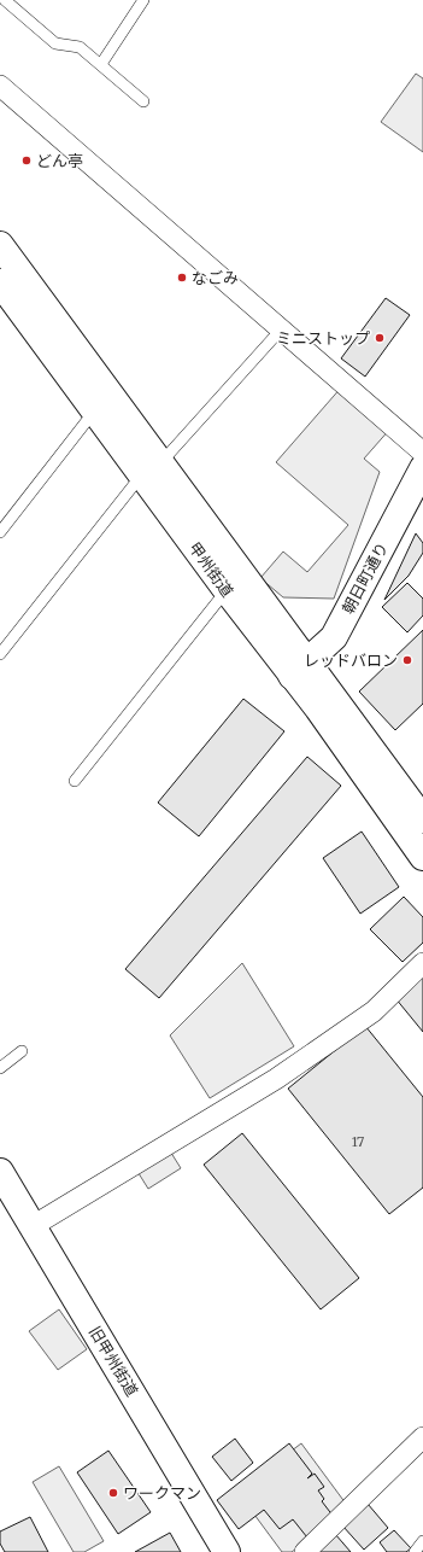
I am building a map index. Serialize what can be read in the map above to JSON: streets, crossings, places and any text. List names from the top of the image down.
{
  "streets": {
    "main road": ["甲州街道", "朝日町通り", "旧甲州街道"]
  },
  "crossings": [
    ["甲州街道", "朝日町通り"]
  ],
  "places": [
    "どん亭",
    "なごみ",
    "ミニストップ",
    "レッドバロン",
    "ワークマン"
  ],
  "house_numbers": ["17"]
}
